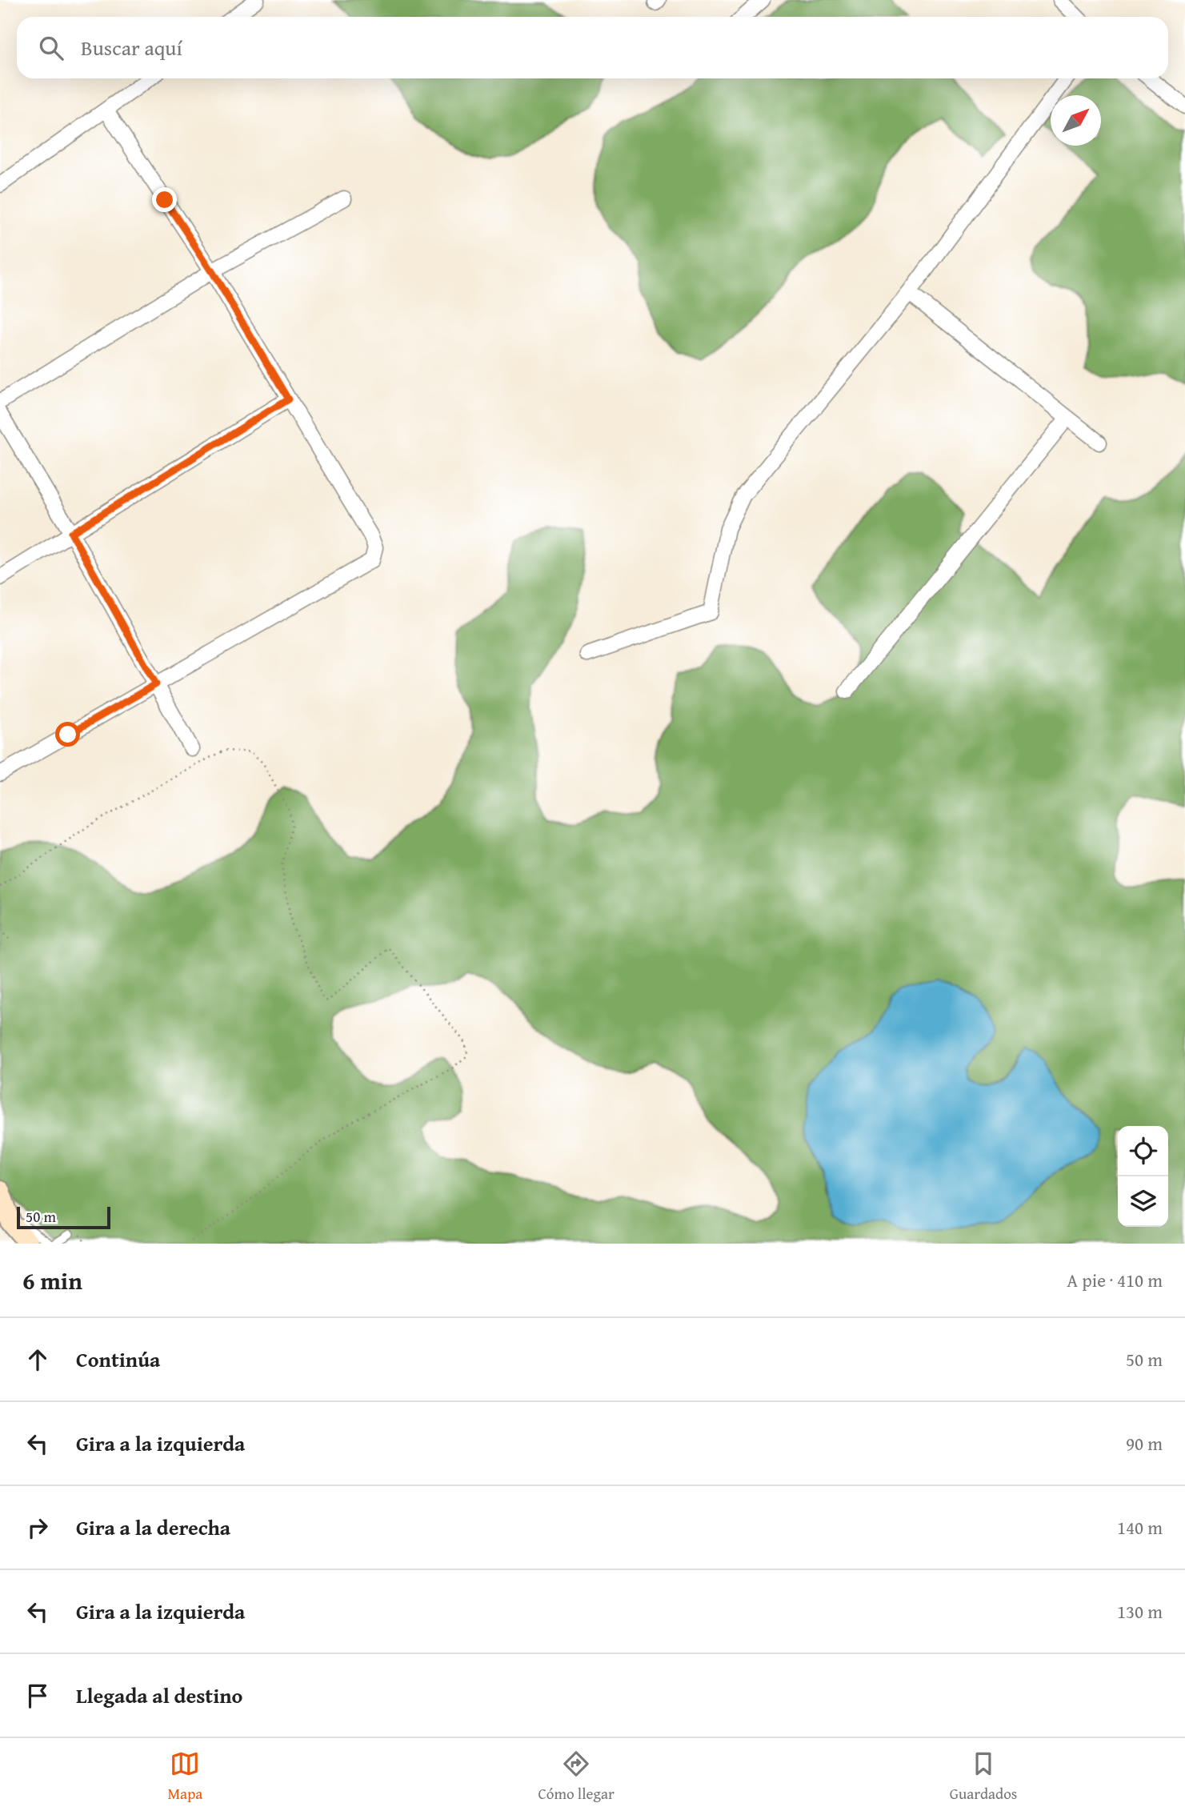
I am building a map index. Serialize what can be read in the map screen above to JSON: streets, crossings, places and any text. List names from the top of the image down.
{
  "scale_bar": "50 m",
  "north": "top right",
  "page": {
    "search": "Buscar aquí",
    "scale": "50 m",
    "heading": ["6 min", "A pie · 410 m"],
    "list": [
      ["Continúa", "50 m"],
      ["Gira a la izquierda", "90 m"],
      ["Gira a la derecha", "140 m"],
      ["Gira a la izquierda", "130 m"],
      "Llegada al destino"
    ],
    "nav": ["Mapa", "Cómo llegar", "Guardados"]
  }
}
